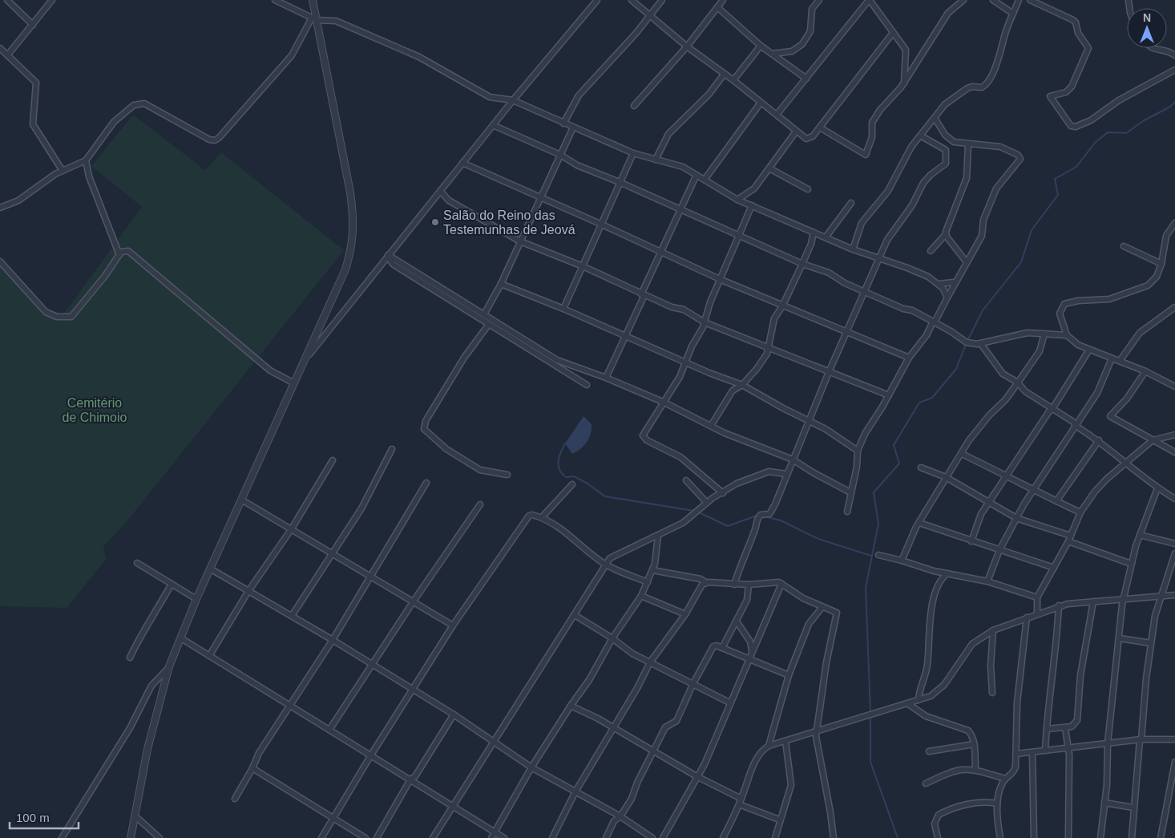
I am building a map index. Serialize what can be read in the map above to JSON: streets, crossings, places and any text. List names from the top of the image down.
{
  "parks": ["Cemitério de Chimoio"],
  "places": ["Salão do Reino das Testemunhas de Jeová"],
  "scale_bar": "100 m",
  "north": "top"
}
